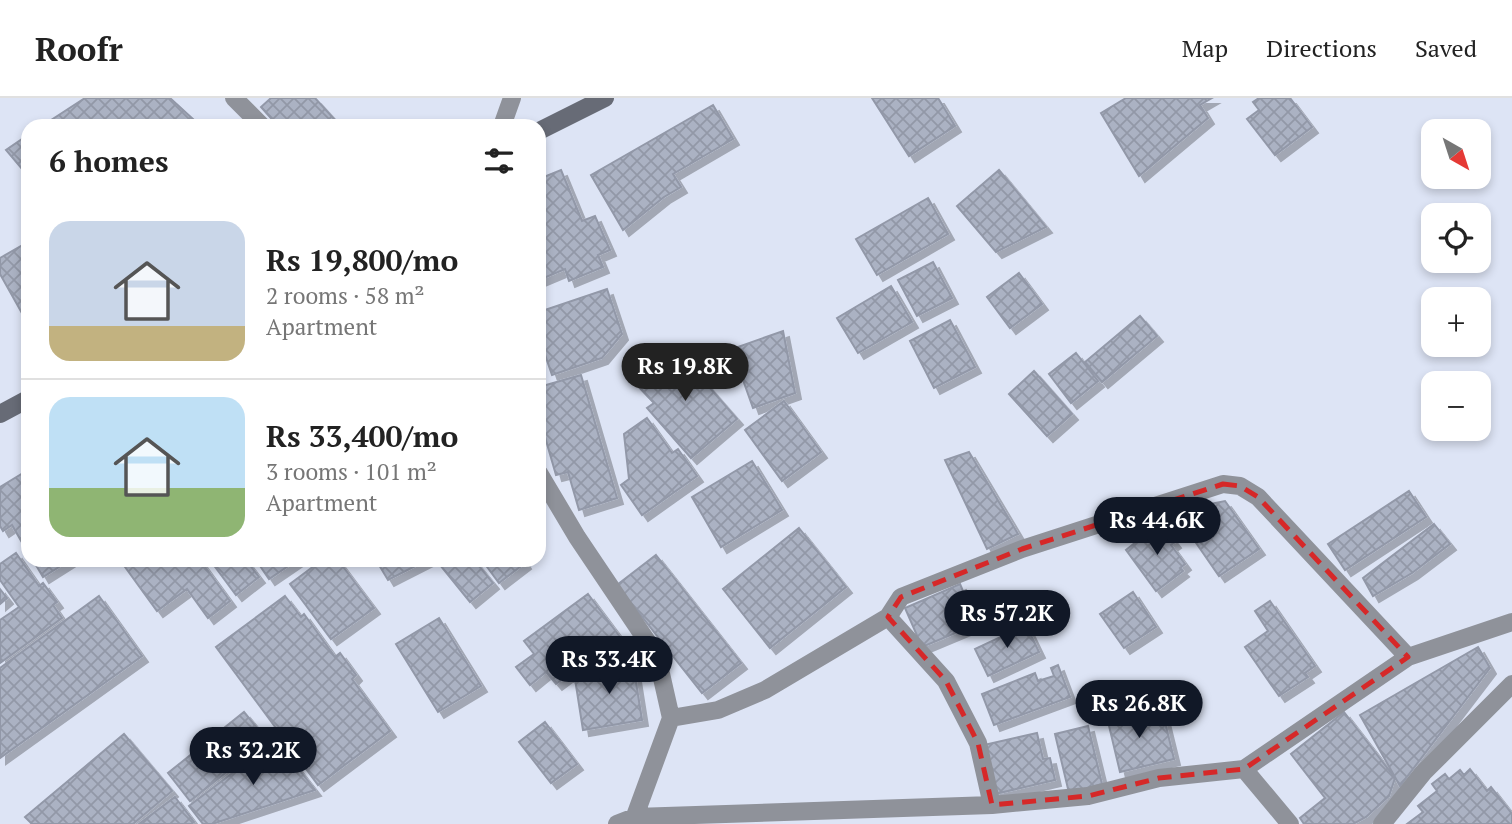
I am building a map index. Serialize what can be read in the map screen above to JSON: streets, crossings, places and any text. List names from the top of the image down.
{
  "north": "bottom right",
  "page": {
    "header": "Roofr",
    "nav": ["Map", "Directions", "Saved"],
    "map_buttons": ["+", "−"],
    "heading": "6 homes",
    "list": [
      {
        "name": "Rs 19,800/mo",
        "note": "2 rooms · 58 m² · Apartment"
      },
      {
        "name": "Rs 33,400/mo",
        "note": "3 rooms · 101 m² · Apartment"
      }
    ],
    "price": [
      "Rs 19.8K",
      "Rs 44.6K",
      "Rs 57.2K",
      "Rs 33.4K",
      "Rs 26.8K",
      "Rs 32.2K"
    ]
  }
}
